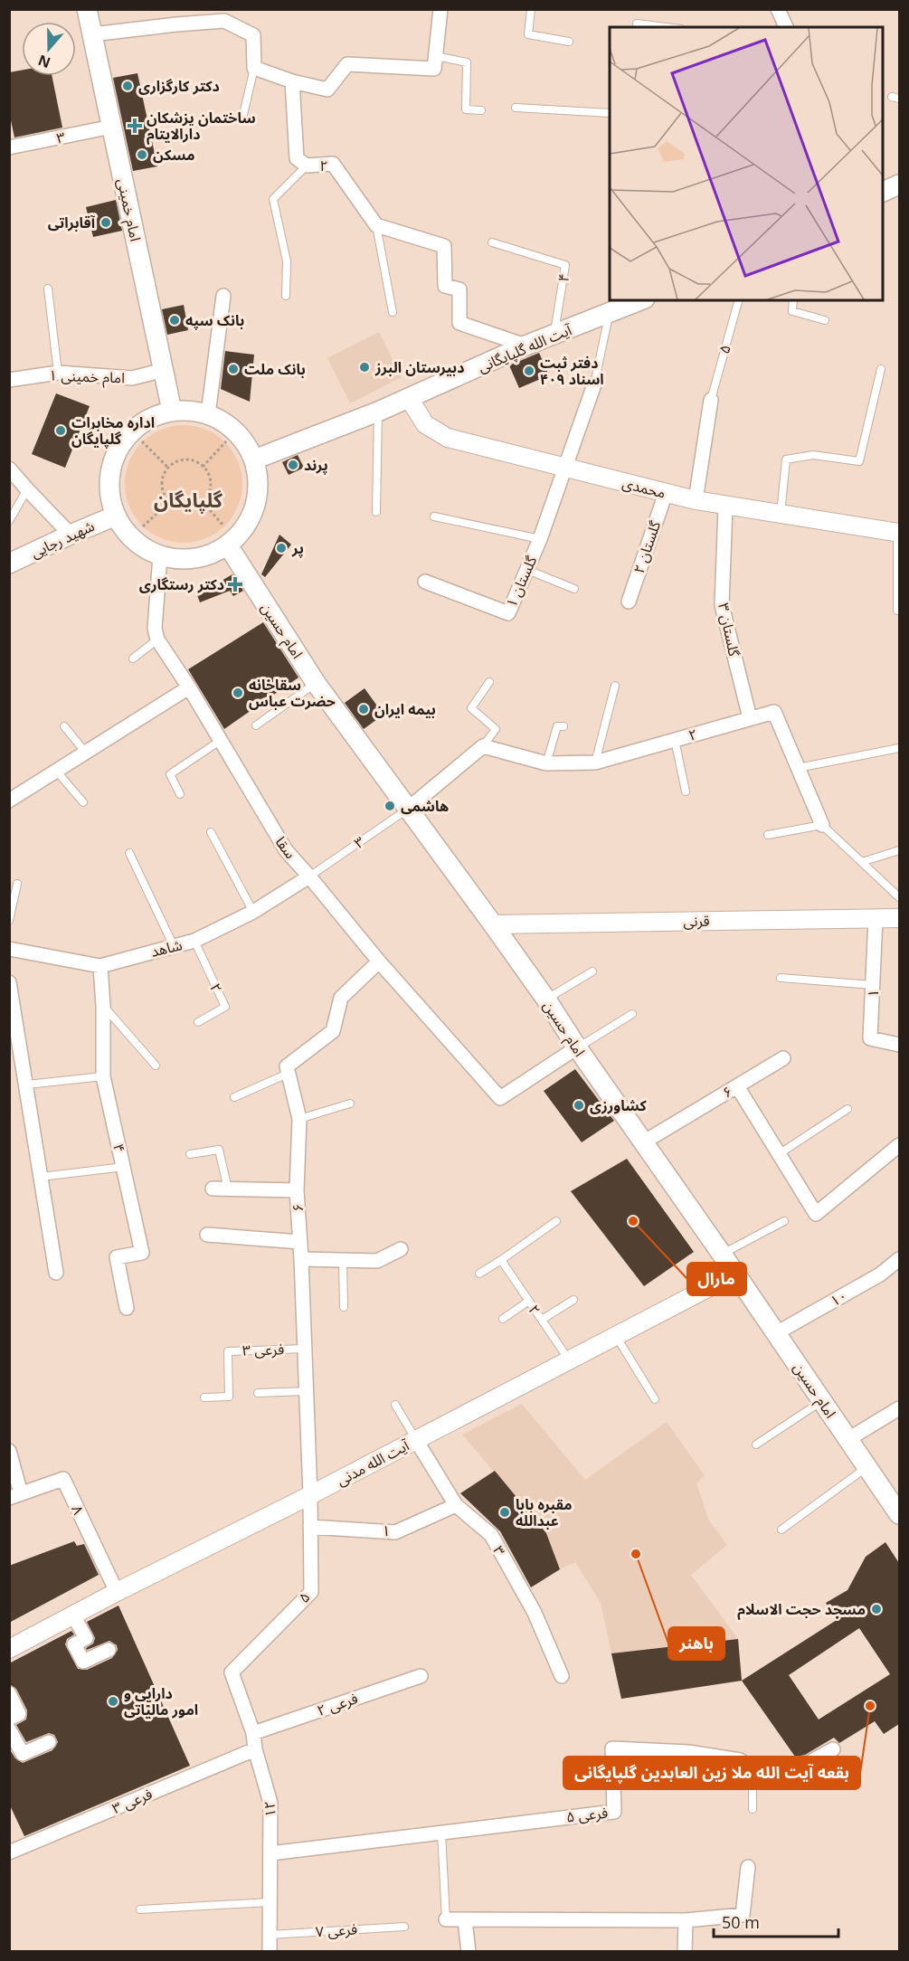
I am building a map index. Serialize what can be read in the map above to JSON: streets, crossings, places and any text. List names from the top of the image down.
{
  "streets": {
    "main road": [
      "امام خمینی",
      "آیت الله گلپایگانی",
      "شهید رجایی",
      "امام حسین"
    ],
    "street": [
      "۳",
      "۲",
      "۴",
      "۵",
      "امام خمینی ۱",
      "محمدی",
      "گلستان ۲",
      "گلستان ۱",
      "گلستان ۳",
      "سقا",
      "قرنی",
      "شاهد",
      "۱",
      "۶",
      "۱۰",
      "فرعی ۳",
      "آیت الله مدنی",
      "۸",
      "فرعی ۲",
      "۱۲",
      "فرعی ۵"
    ],
    "lane": ["فرعی ۷"]
  },
  "crossings": [
    ["۳", "امام خمینی"],
    ["۳", "امام حسین"],
    ["۳", "سقا"],
    ["۳", "شاهد"],
    ["۳", "۱"],
    ["۳", "آیت الله مدنی"],
    ["۲", "گلستان ۳"],
    ["۲", "شاهد"],
    ["۲", "آیت الله مدنی"],
    ["امام خمینی", "امام خمینی ۱"],
    ["۴", "آیت الله گلپایگانی"],
    ["۴", "شاهد"],
    ["آیت الله گلپایگانی", "محمدی"],
    ["۵", "۱"],
    ["۵", "۶"],
    ["۵", "آیت الله مدنی"],
    ["۵", "۱۲"],
    ["محمدی", "گلستان ۲"],
    ["محمدی", "گلستان ۱"],
    ["محمدی", "گلستان ۳"],
    ["امام حسین", "سقا"],
    ["امام حسین", "قرنی"],
    ["امام حسین", "۶"],
    ["امام حسین", "۱۰"],
    ["امام حسین", "آیت الله مدنی"],
    ["سقا", "شاهد"],
    ["قرنی", "۱"],
    ["۶", "فرعی ۳"],
    ["۶", "آیت الله مدنی"],
    ["فرعی ۳", "۱۲"],
    ["آیت الله مدنی", "۸"],
    ["فرعی ۲", "۱۲"],
    ["۱۲", "فرعی ۵"],
    ["۱۲", "فرعی ۷"]
  ],
  "districts": ["گلپایگان"],
  "places": {
    "other": [
      "دکتر کارگزاری",
      "مسکن",
      "آقابراتی",
      "بانک سپه",
      "دبیرستان البرز",
      "بانک ملت",
      "دفتر ثبت اسناد ۴۰۹",
      "اداره مخابرات گلپایگان",
      "پرند",
      "پر",
      "سقاخانه حضرت عباس",
      "بیمه ایران",
      "هاشمی",
      "کشاورزی",
      "مارال",
      "مقبره بابا عبدالله",
      "باهنر",
      "مسجد حجت الاسلام",
      "دارایی و امور مالیاتی",
      "بقعه آیت الله ملا زین العابدین گلپایگانی"
    ],
    "health": ["ساختمان پزشکان دارالایتام", "دکتر رستگاری"]
  },
  "scale_bar": "50 m",
  "north": "bottom"
}
